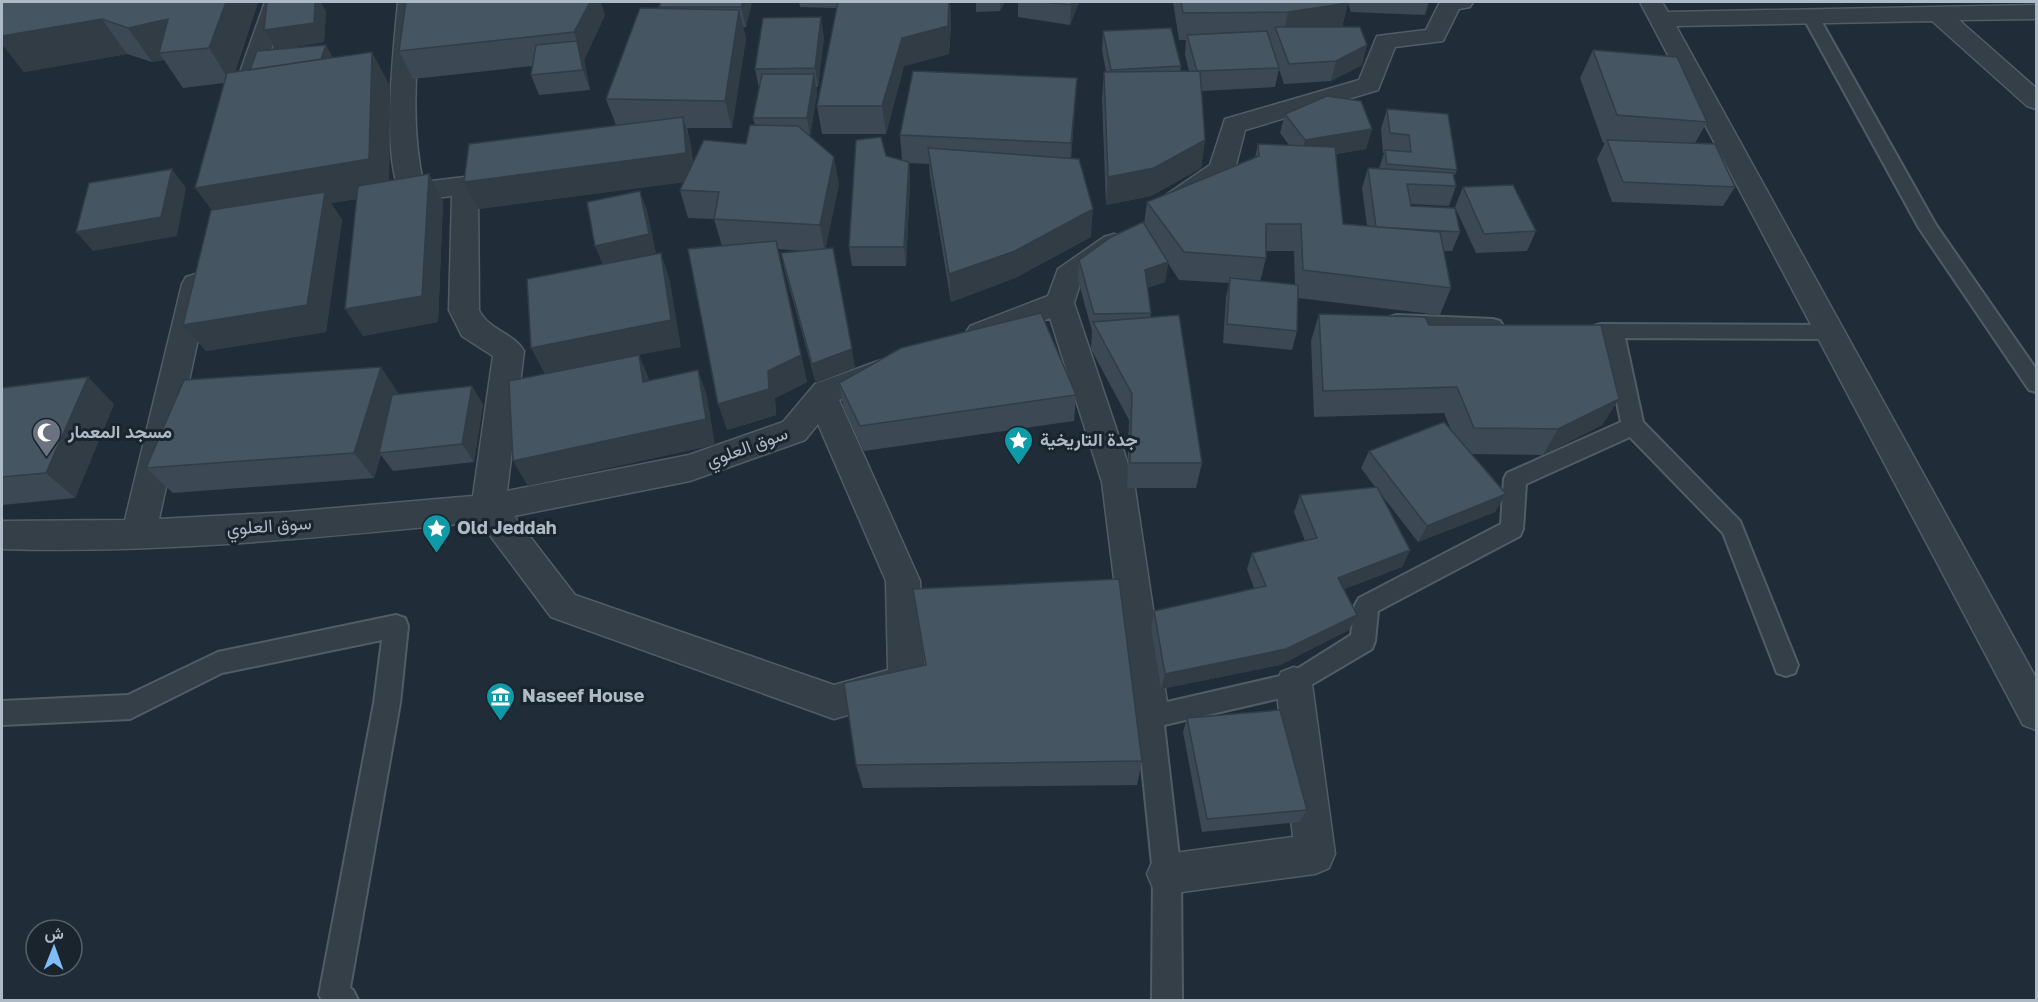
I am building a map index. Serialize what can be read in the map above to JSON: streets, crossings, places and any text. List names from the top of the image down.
{
  "streets": {
    "street": ["سوق العلوي"]
  },
  "places": {
    "mosque": ["مسجد المعمار"],
    "place": ["جدة التاريخية", "Old Jeddah"],
    "museum": ["Naseef House"]
  },
  "north": "top"
}
